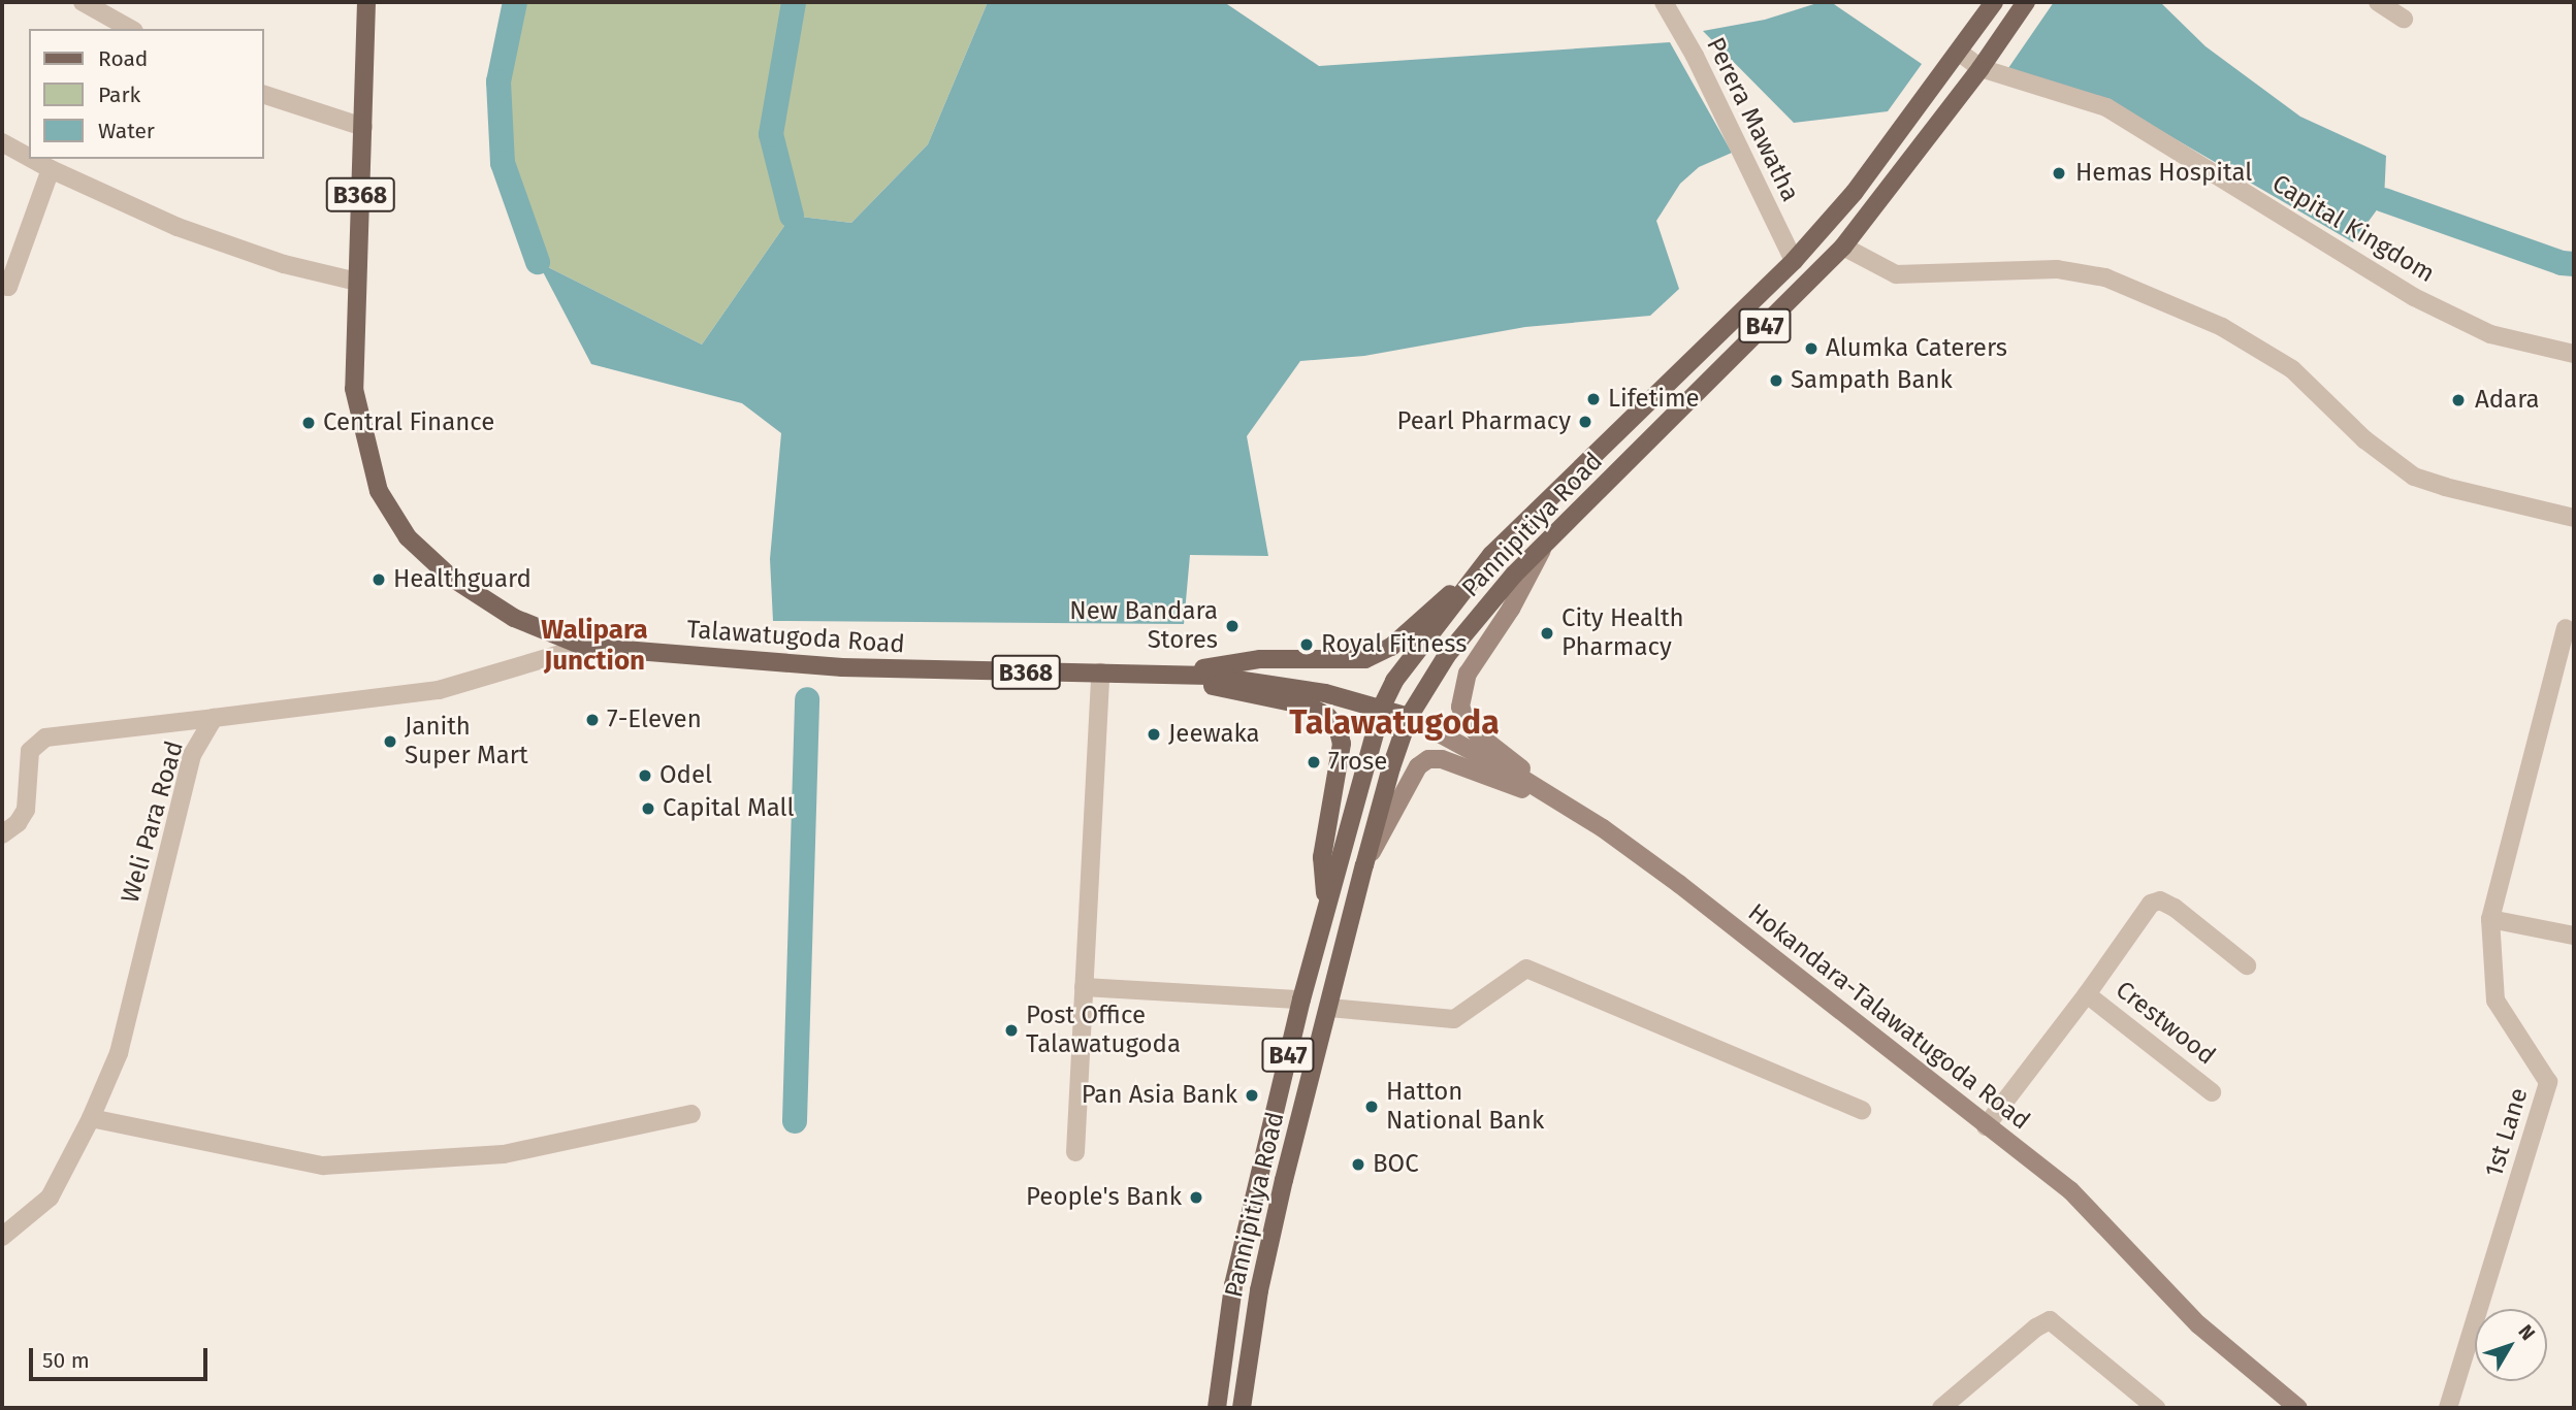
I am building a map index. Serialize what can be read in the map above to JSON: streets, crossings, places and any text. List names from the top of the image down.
{
  "streets": {
    "main road": [
      "B368",
      "B47",
      "Pannipitiya Road",
      "Talawatugoda Road",
      "Hokandara-Talawatugoda Road"
    ],
    "street": [
      "Perera Mawatha",
      "Capital Kingdom",
      "Weli Para Road",
      "Crestwood",
      "1st Lane"
    ]
  },
  "crossings": [
    ["Perera Mawatha", "Pannipitiya Road"],
    ["Capital Kingdom", "Pannipitiya Road"],
    ["Pannipitiya Road", "Talawatugoda Road"],
    ["Pannipitiya Road", "Hokandara-Talawatugoda Road"],
    ["Talawatugoda Road", "Weli Para Road"],
    ["Talawatugoda Road", "Hokandara-Talawatugoda Road"],
    ["Hokandara-Talawatugoda Road", "Crestwood"]
  ],
  "districts": ["Walipara Junction", "Talawatugoda"],
  "places": [
    "Hemas Hospital",
    "Alumka Caterers",
    "Sampath Bank",
    "Lifetime",
    "Adara",
    "Pearl Pharmacy",
    "Central Finance",
    "Healthguard",
    "New Bandara Stores",
    "City Health Pharmacy",
    "Royal Fitness",
    "7-Eleven",
    "Jeewaka",
    "Janith Super Mart",
    "7rose",
    "Odel",
    "Capital Mall",
    "Post Office Talawatugoda",
    "Pan Asia Bank",
    "Hatton National Bank",
    "BOC",
    "People's Bank"
  ],
  "legend": ["Road", "Park", "Water"],
  "scale_bar": "50 m",
  "north": "top right"
}
